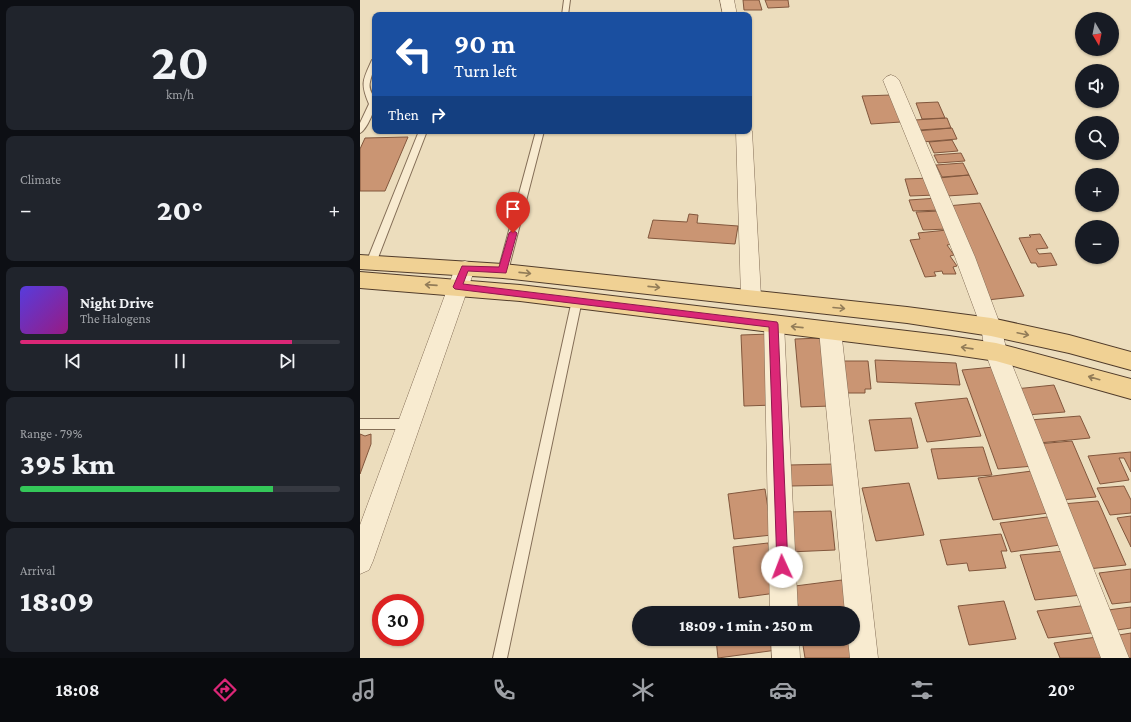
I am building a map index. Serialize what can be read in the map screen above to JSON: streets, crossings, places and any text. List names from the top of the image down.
{
  "north": "bottom",
  "page": {
    "tile": [
      ["20", "km/h"],
      "Climate",
      ["Range · 79%", "395 km"],
      ["Arrival", "18:09"]
    ],
    "map_buttons": ["+", "−"],
    "turn": ["90 m", "Turn left"],
    "then": "Then",
    "heat": ["−", "20°", "+"],
    "song": ["Night Drive", "The Halogens"],
    "limit": "30",
    "trip": "18:09 · 1 min · 250 m",
    "tabs": ["18:08", "20°"]
  }
}
